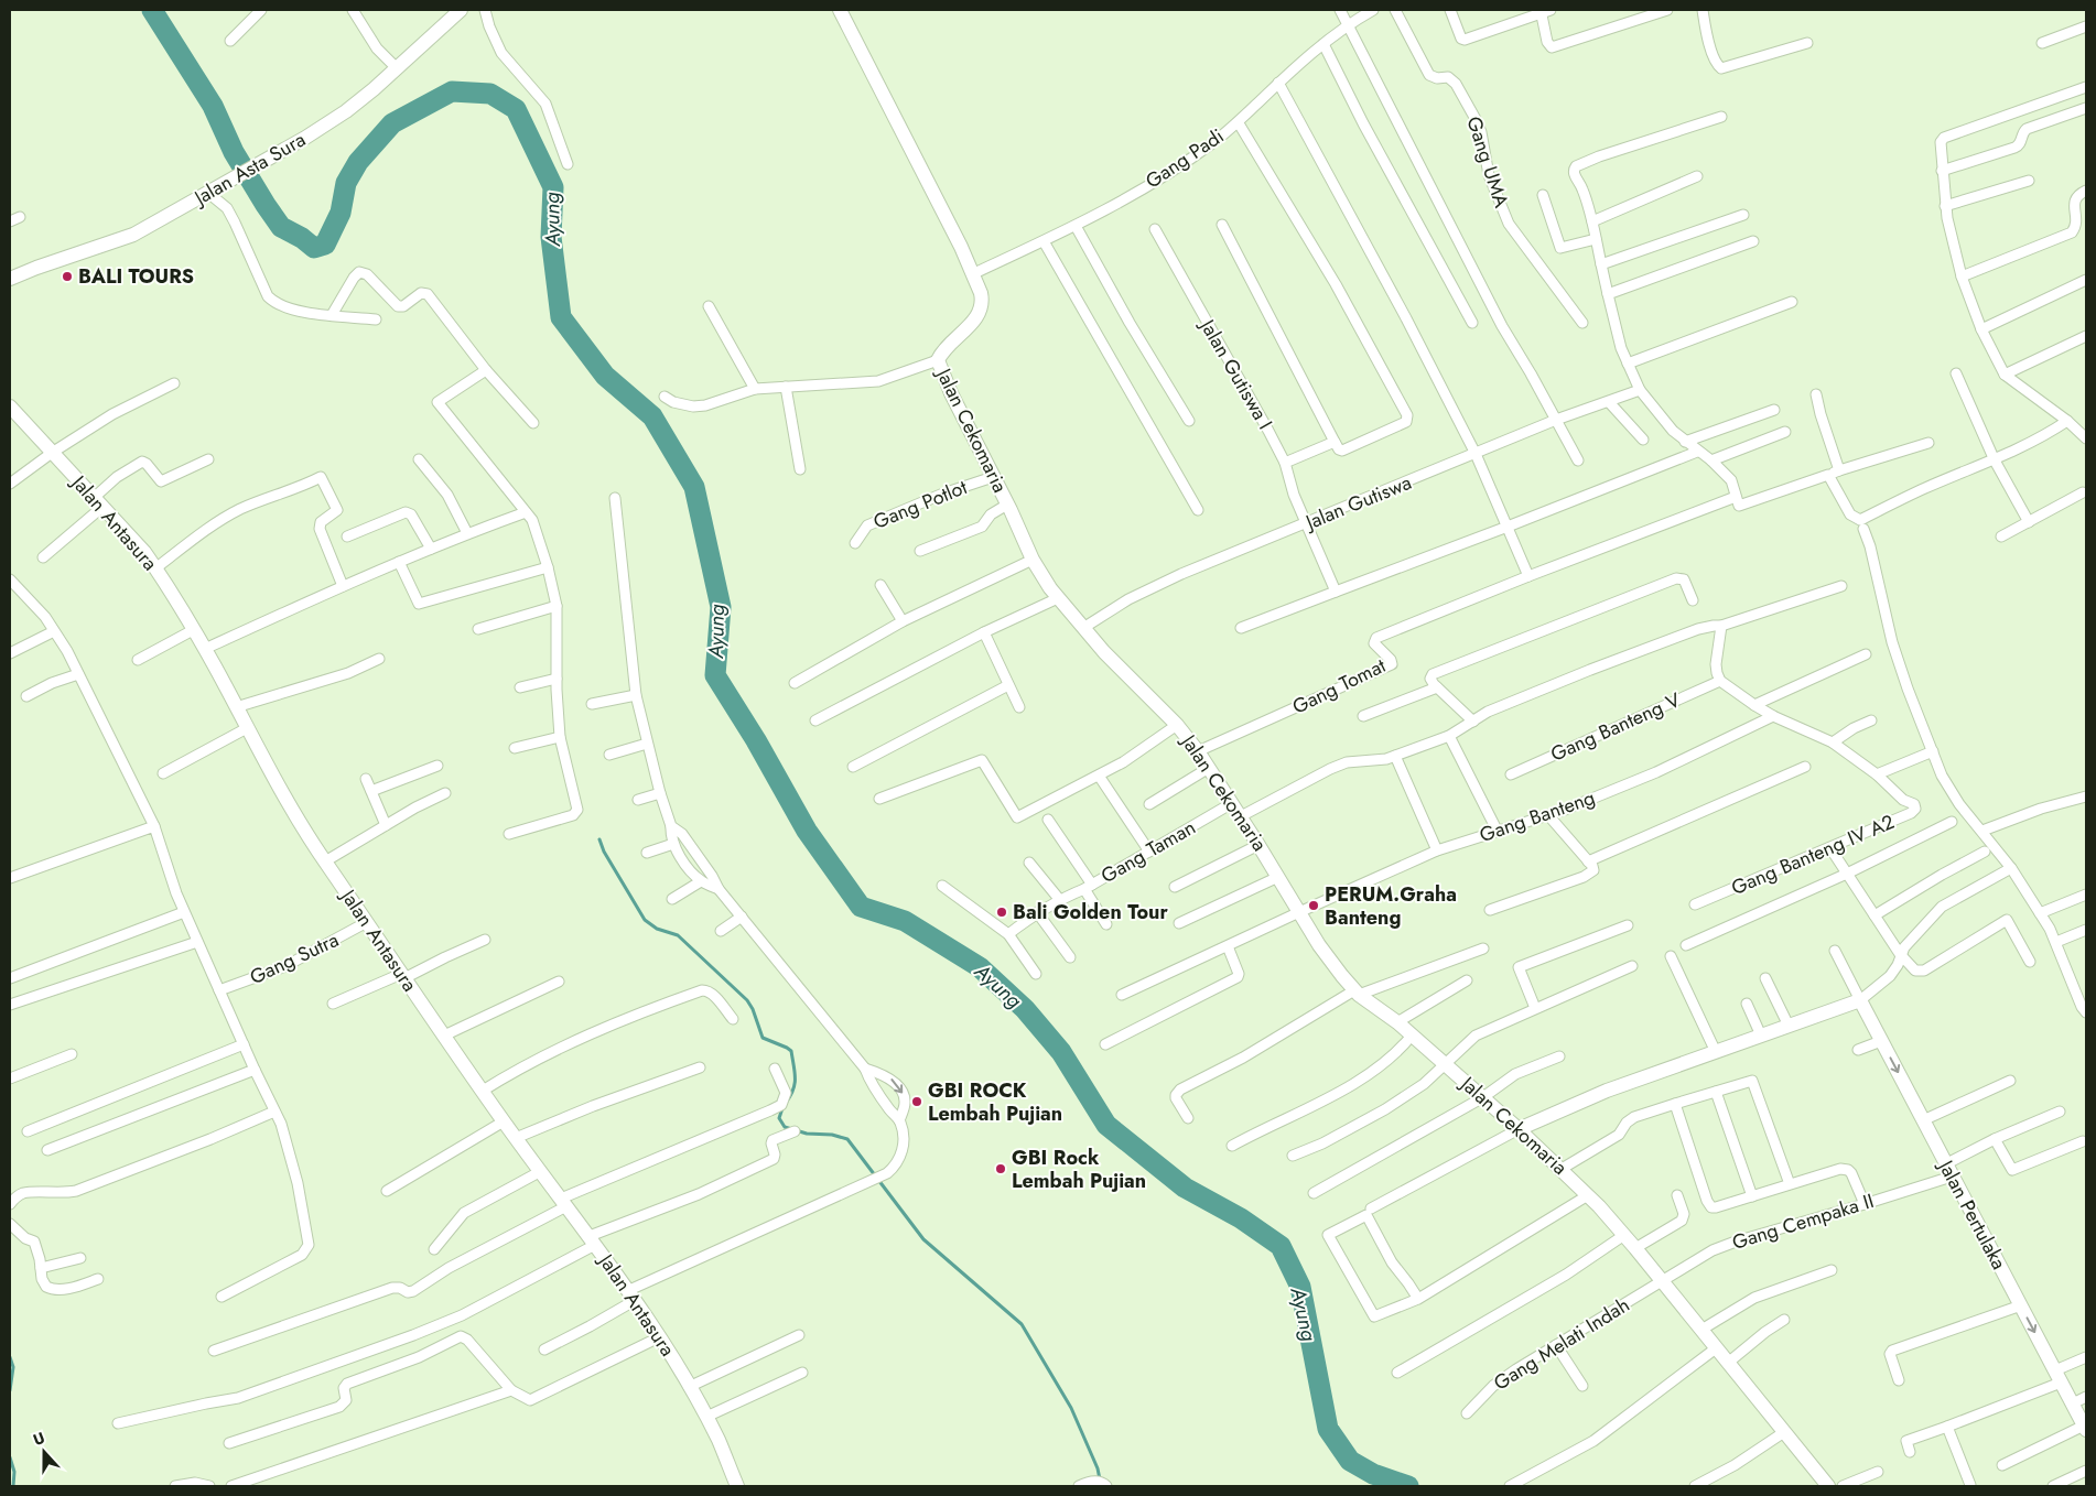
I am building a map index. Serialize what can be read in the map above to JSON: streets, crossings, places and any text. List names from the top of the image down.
{
  "streets": {
    "street": [
      "Gang Padi",
      "Gang UMA",
      "Jalan Asta Sura",
      "Jalan Gutiswa I",
      "Jalan Cekomaria",
      "Jalan Gutiswa",
      "Gang Potlot",
      "Jalan Antasura",
      "Gang Tomat",
      "Gang Banteng V",
      "Gang Banteng",
      "Gang Taman",
      "Gang Banteng IV A2",
      "Gang Sutra",
      "Jalan Pertulaka",
      "Gang Cempaka II",
      "Gang Melati Indah"
    ]
  },
  "crossings": [
    ["Gang Padi", "Jalan Cekomaria"],
    ["Jalan Gutiswa I", "Jalan Gutiswa"],
    ["Jalan Cekomaria", "Jalan Gutiswa"],
    ["Jalan Cekomaria", "Gang Potlot"],
    ["Jalan Cekomaria", "Gang Tomat"],
    ["Jalan Cekomaria", "Gang Banteng"],
    ["Jalan Cekomaria", "Gang Taman"],
    ["Jalan Cekomaria", "Gang Cempaka II"],
    ["Jalan Cekomaria", "Gang Melati Indah"],
    ["Jalan Antasura", "Gang Sutra"],
    ["Jalan Pertulaka", "Gang Cempaka II"],
    ["Gang Cempaka II", "Gang Melati Indah"]
  ],
  "one_way": ["Jalan Pertulaka"],
  "water": ["Ayung"],
  "places": [
    "BALI TOURS",
    "PERUM.Graha Banteng",
    "Bali Golden Tour",
    "GBI ROCK Lembah Pujian",
    "GBI Rock Lembah Pujian"
  ],
  "north": "top"
}
